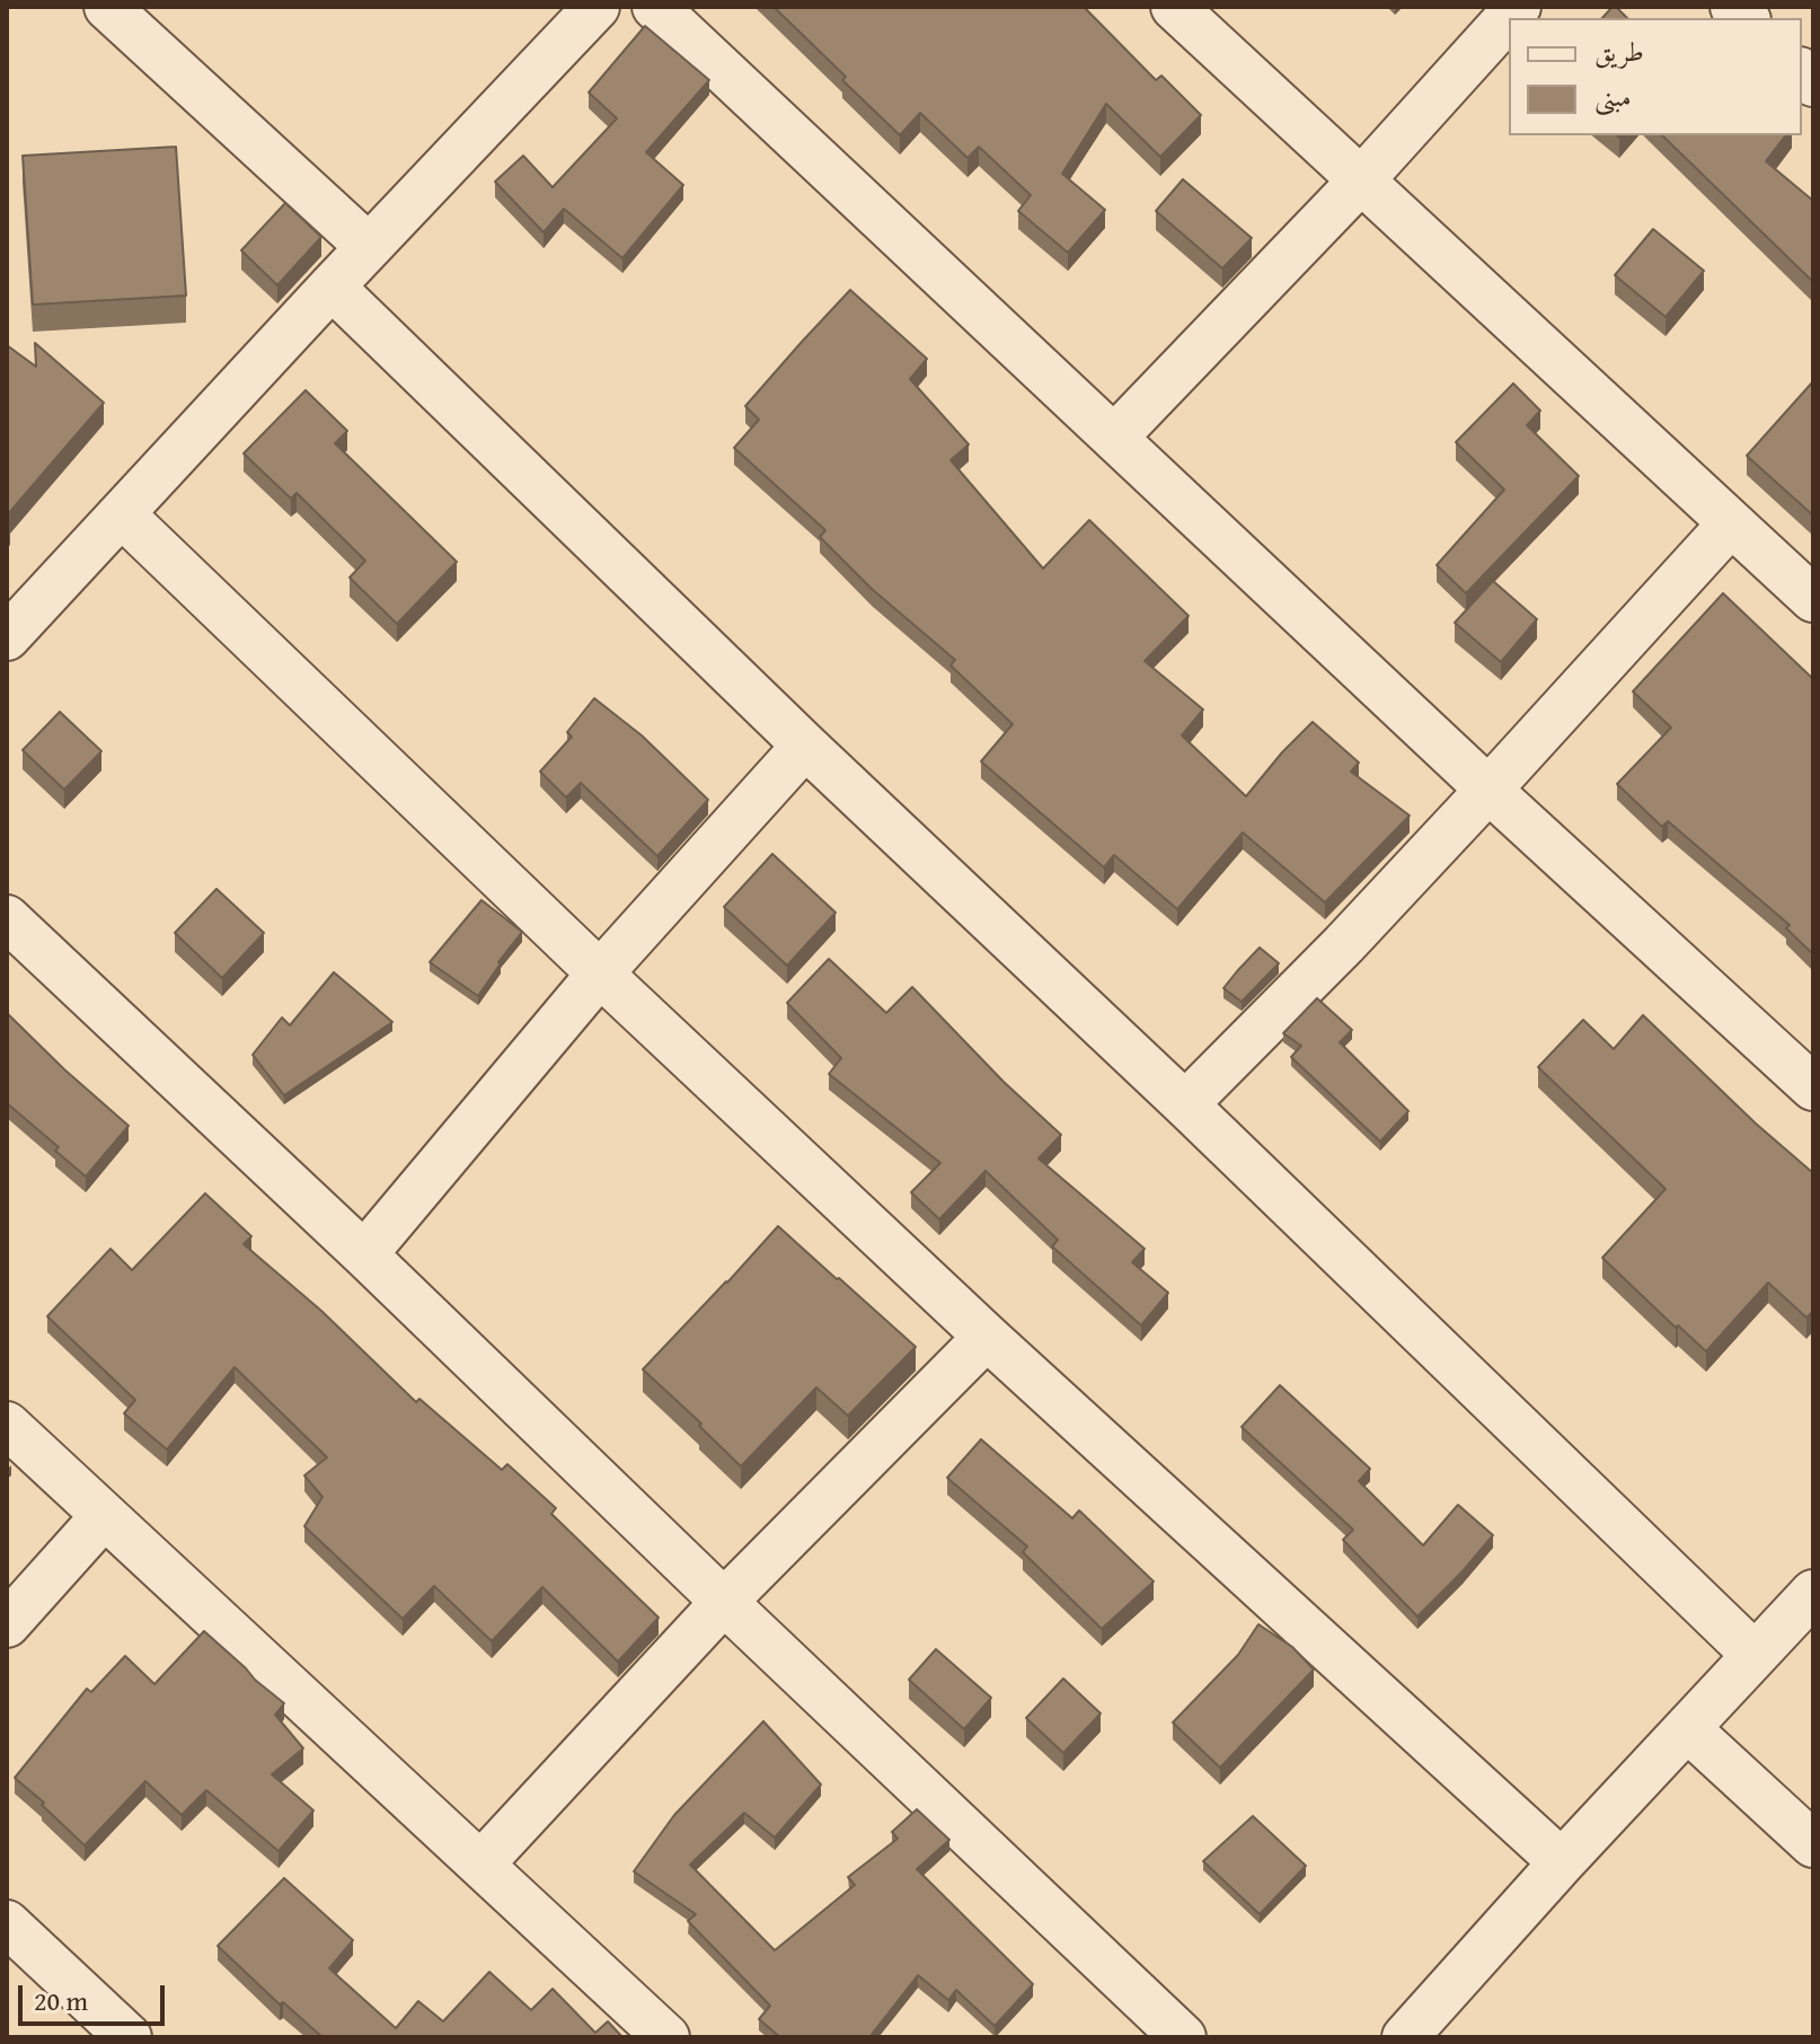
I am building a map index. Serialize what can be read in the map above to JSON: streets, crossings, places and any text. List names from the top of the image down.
{
  "legend": ["طريق", "مبنى"],
  "scale_bar": "20 m"
}
